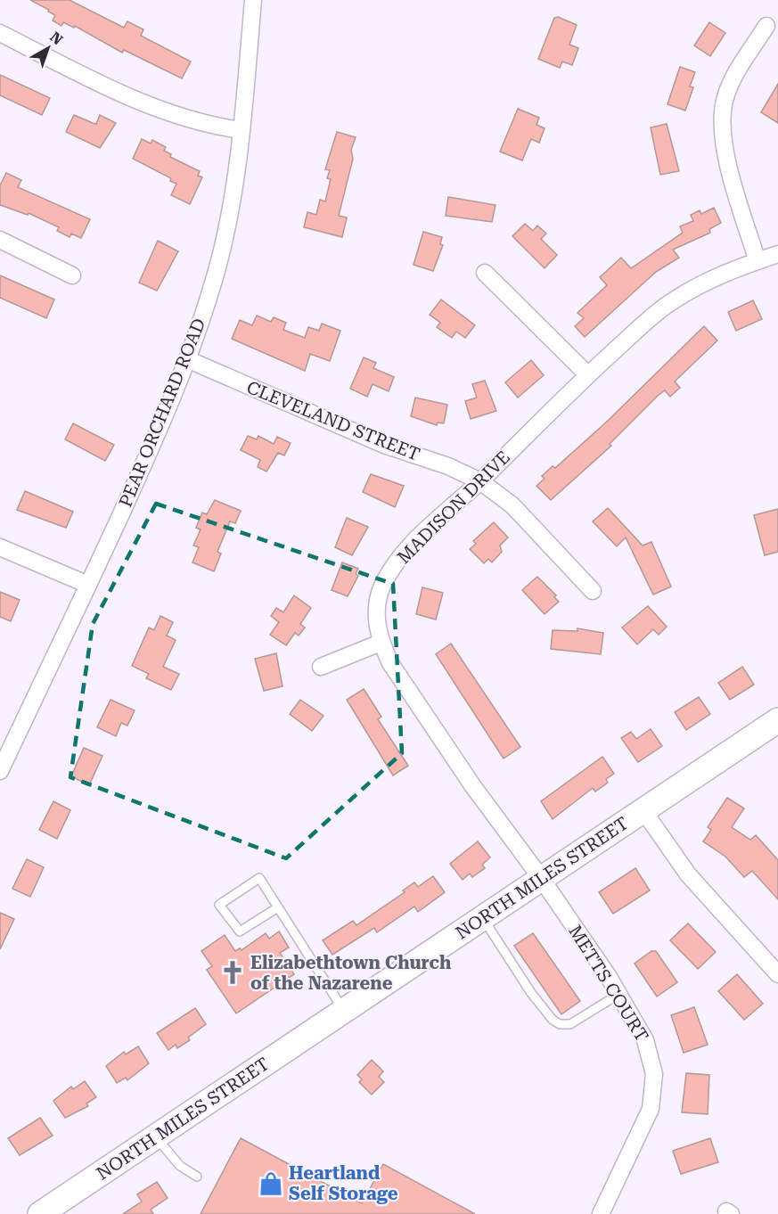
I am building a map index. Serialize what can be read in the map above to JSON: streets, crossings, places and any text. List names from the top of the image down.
{
  "streets": {
    "main road": ["NORTH MILES STREET"],
    "street": [
      "PEAR ORCHARD ROAD",
      "CLEVELAND STREET",
      "MADISON DRIVE",
      "METTS COURT"
    ]
  },
  "crossings": [
    ["PEAR ORCHARD ROAD", "CLEVELAND STREET"],
    ["CLEVELAND STREET", "MADISON DRIVE"],
    ["MADISON DRIVE", "NORTH MILES STREET"],
    ["MADISON DRIVE", "METTS COURT"],
    ["NORTH MILES STREET", "METTS COURT"]
  ],
  "places": {
    "church": ["Elizabethtown Church of the Nazarene"],
    "shop": ["Heartland Self Storage"]
  },
  "north": "top right"
}
